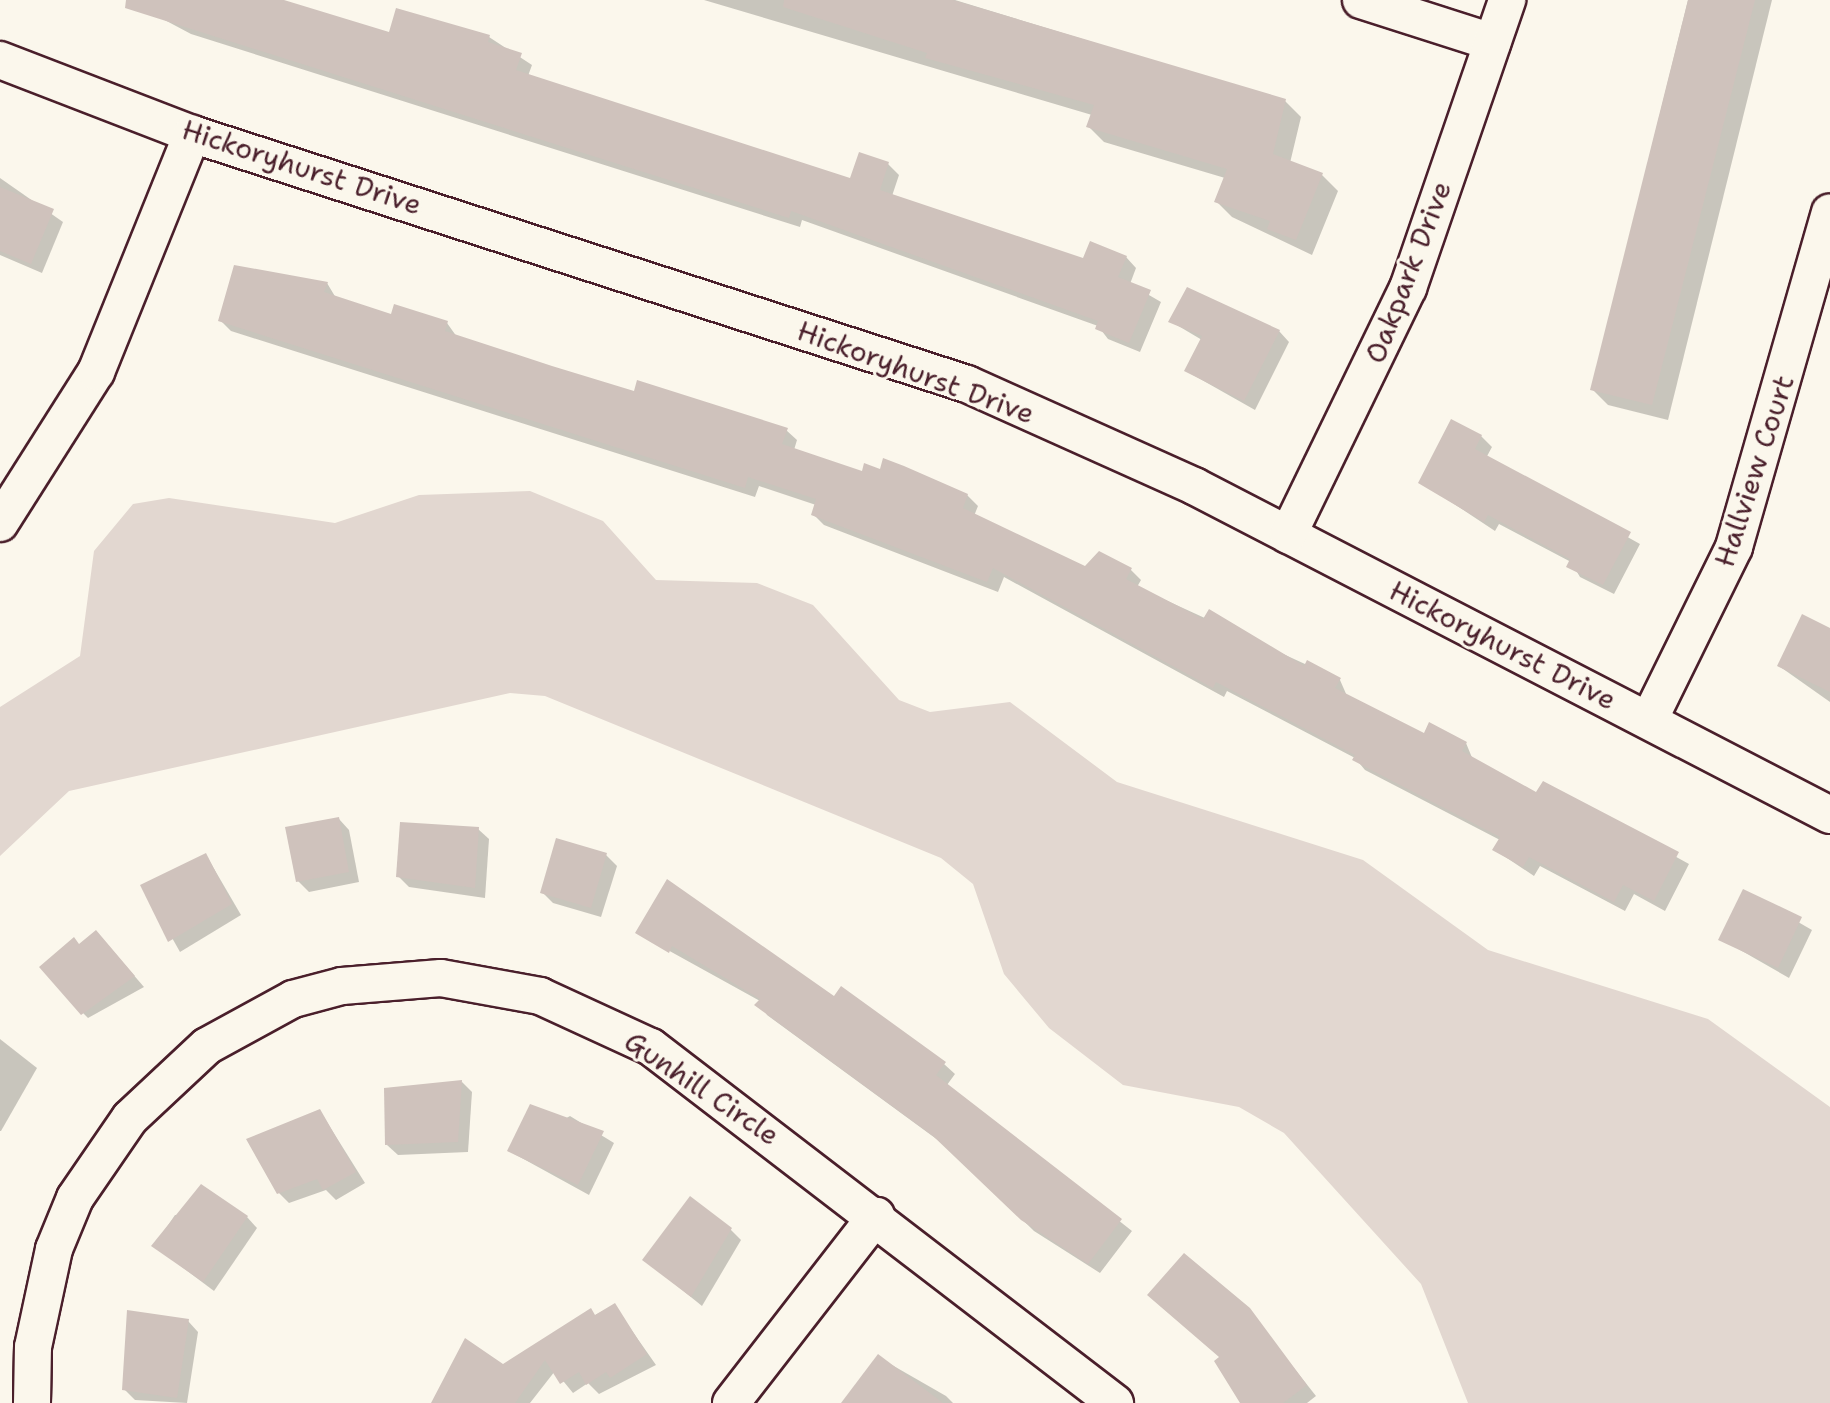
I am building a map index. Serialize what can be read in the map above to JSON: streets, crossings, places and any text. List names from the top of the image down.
{
  "streets": {
    "street": [
      "Hickoryhurst Drive",
      "Oakpark Drive",
      "Hallview Court",
      "Gunhill Circle"
    ]
  },
  "crossings": [
    ["Hickoryhurst Drive", "Oakpark Drive"],
    ["Hickoryhurst Drive", "Hallview Court"]
  ]
}
